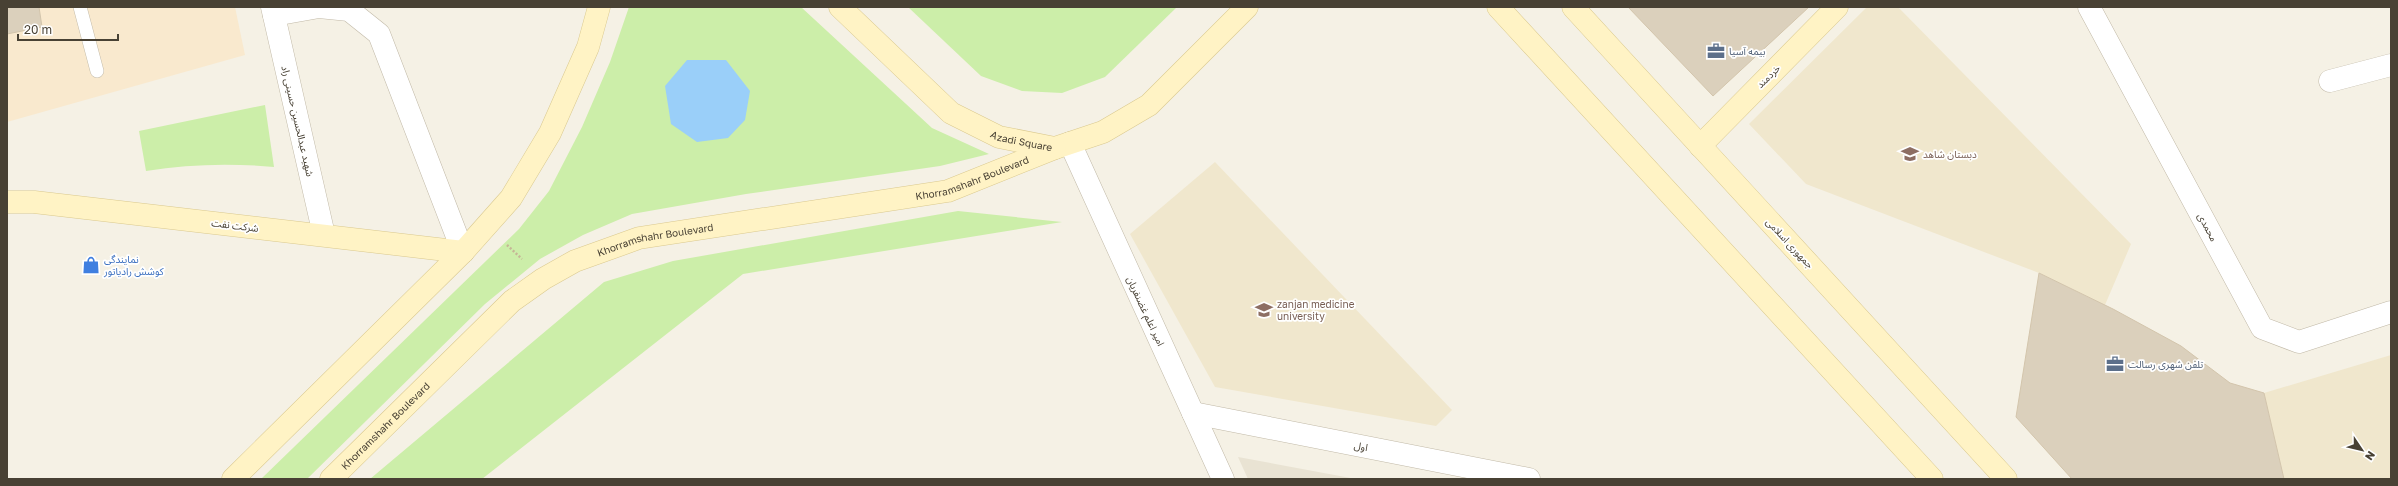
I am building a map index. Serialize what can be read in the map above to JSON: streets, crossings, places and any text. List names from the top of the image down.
{
  "streets": {
    "main road": [
      "خردمند",
      "Azadi Square",
      "Khorramshahr Boulevard",
      "شرکت نفت",
      "جمهوری اسلامی"
    ],
    "street": [
      "شهید عبدالحسین حسینی راد",
      "محمدی",
      "امیر اعلم غضنفریان",
      "اول"
    ]
  },
  "crossings": [
    ["خردمند", "جمهوری اسلامی"],
    ["شهید عبدالحسین حسینی راد", "شرکت نفت"],
    ["Azadi Square", "Khorramshahr Boulevard"],
    ["Azadi Square", "امیر اعلم غضنفریان"],
    ["Khorramshahr Boulevard", "امیر اعلم غضنفریان"],
    ["امیر اعلم غضنفریان", "اول"]
  ],
  "places": {
    "office": ["بیمه آسیا", "تلفن شهری رسالت"],
    "school or university": ["دبستان شاهد", "zanjan medicine university"],
    "shop": ["نمایندگی کوشش رادیاتور"]
  },
  "scale_bar": "20 m",
  "north": "bottom right"
}
